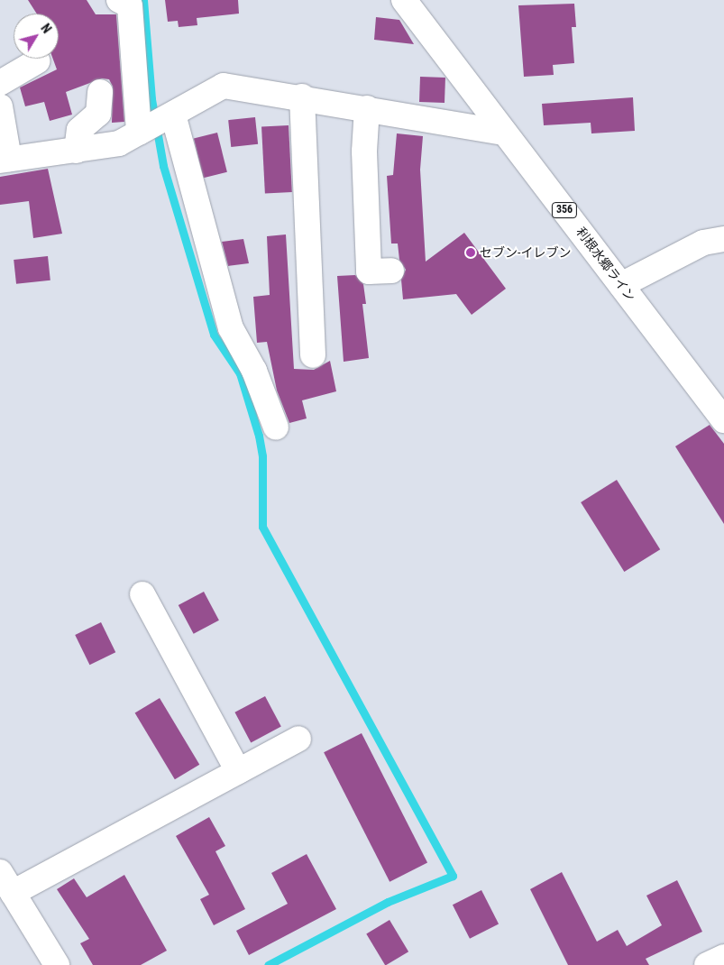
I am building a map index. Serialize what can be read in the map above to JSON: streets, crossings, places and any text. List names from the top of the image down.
{
  "streets": {
    "main road": ["356", "利根水郷ライン"]
  },
  "places": ["セブン-イレブン"],
  "north": "top right"
}
